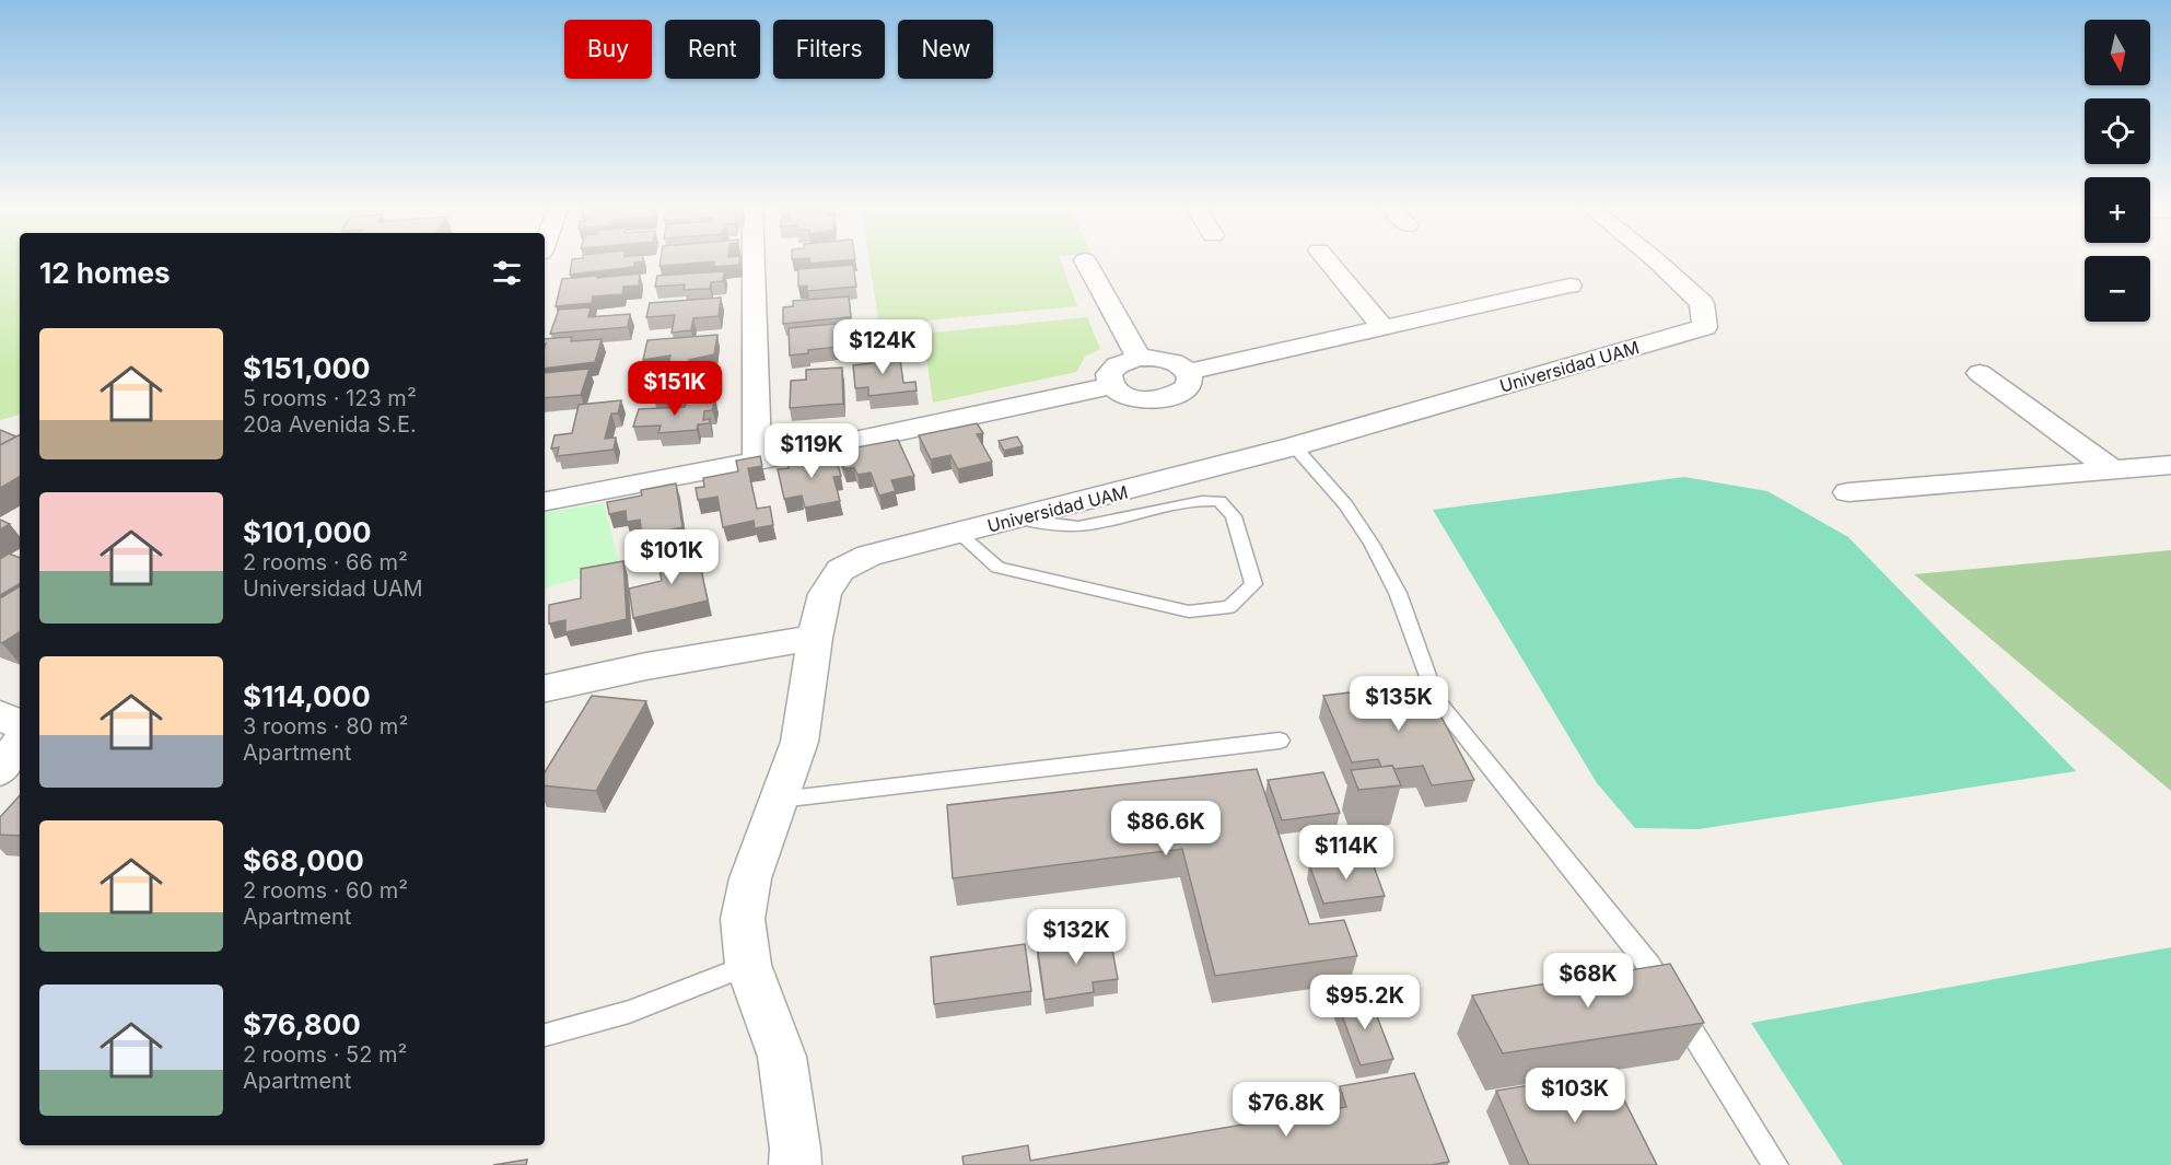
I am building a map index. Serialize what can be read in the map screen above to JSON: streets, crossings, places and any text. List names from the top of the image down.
{
  "streets": {
    "street": ["Universidad UAM"]
  },
  "north": "bottom",
  "page": {
    "map_buttons": ["+", "−"],
    "chip": [
      "Buy",
      "Rent",
      "Filters",
      "New"
    ],
    "heading": "12 homes",
    "list": [
      {
        "name": "$151,000",
        "note": "5 rooms · 123 m² · 20a Avenida S.E."
      },
      {
        "name": "$101,000",
        "note": "2 rooms · 66 m² · Universidad UAM"
      },
      {
        "name": "$114,000",
        "note": "3 rooms · 80 m² · Apartment"
      },
      {
        "name": "$68,000",
        "note": "2 rooms · 60 m² · Apartment"
      },
      {
        "name": "$76,800",
        "note": "2 rooms · 52 m² · Apartment"
      }
    ],
    "price": [
      "$124K",
      "$151K",
      "$119K",
      "$101K",
      "$135K",
      "$86.6K",
      "$114K",
      "$132K",
      "$68K",
      "$95.2K",
      "$103K",
      "$76.8K"
    ]
  }
}
